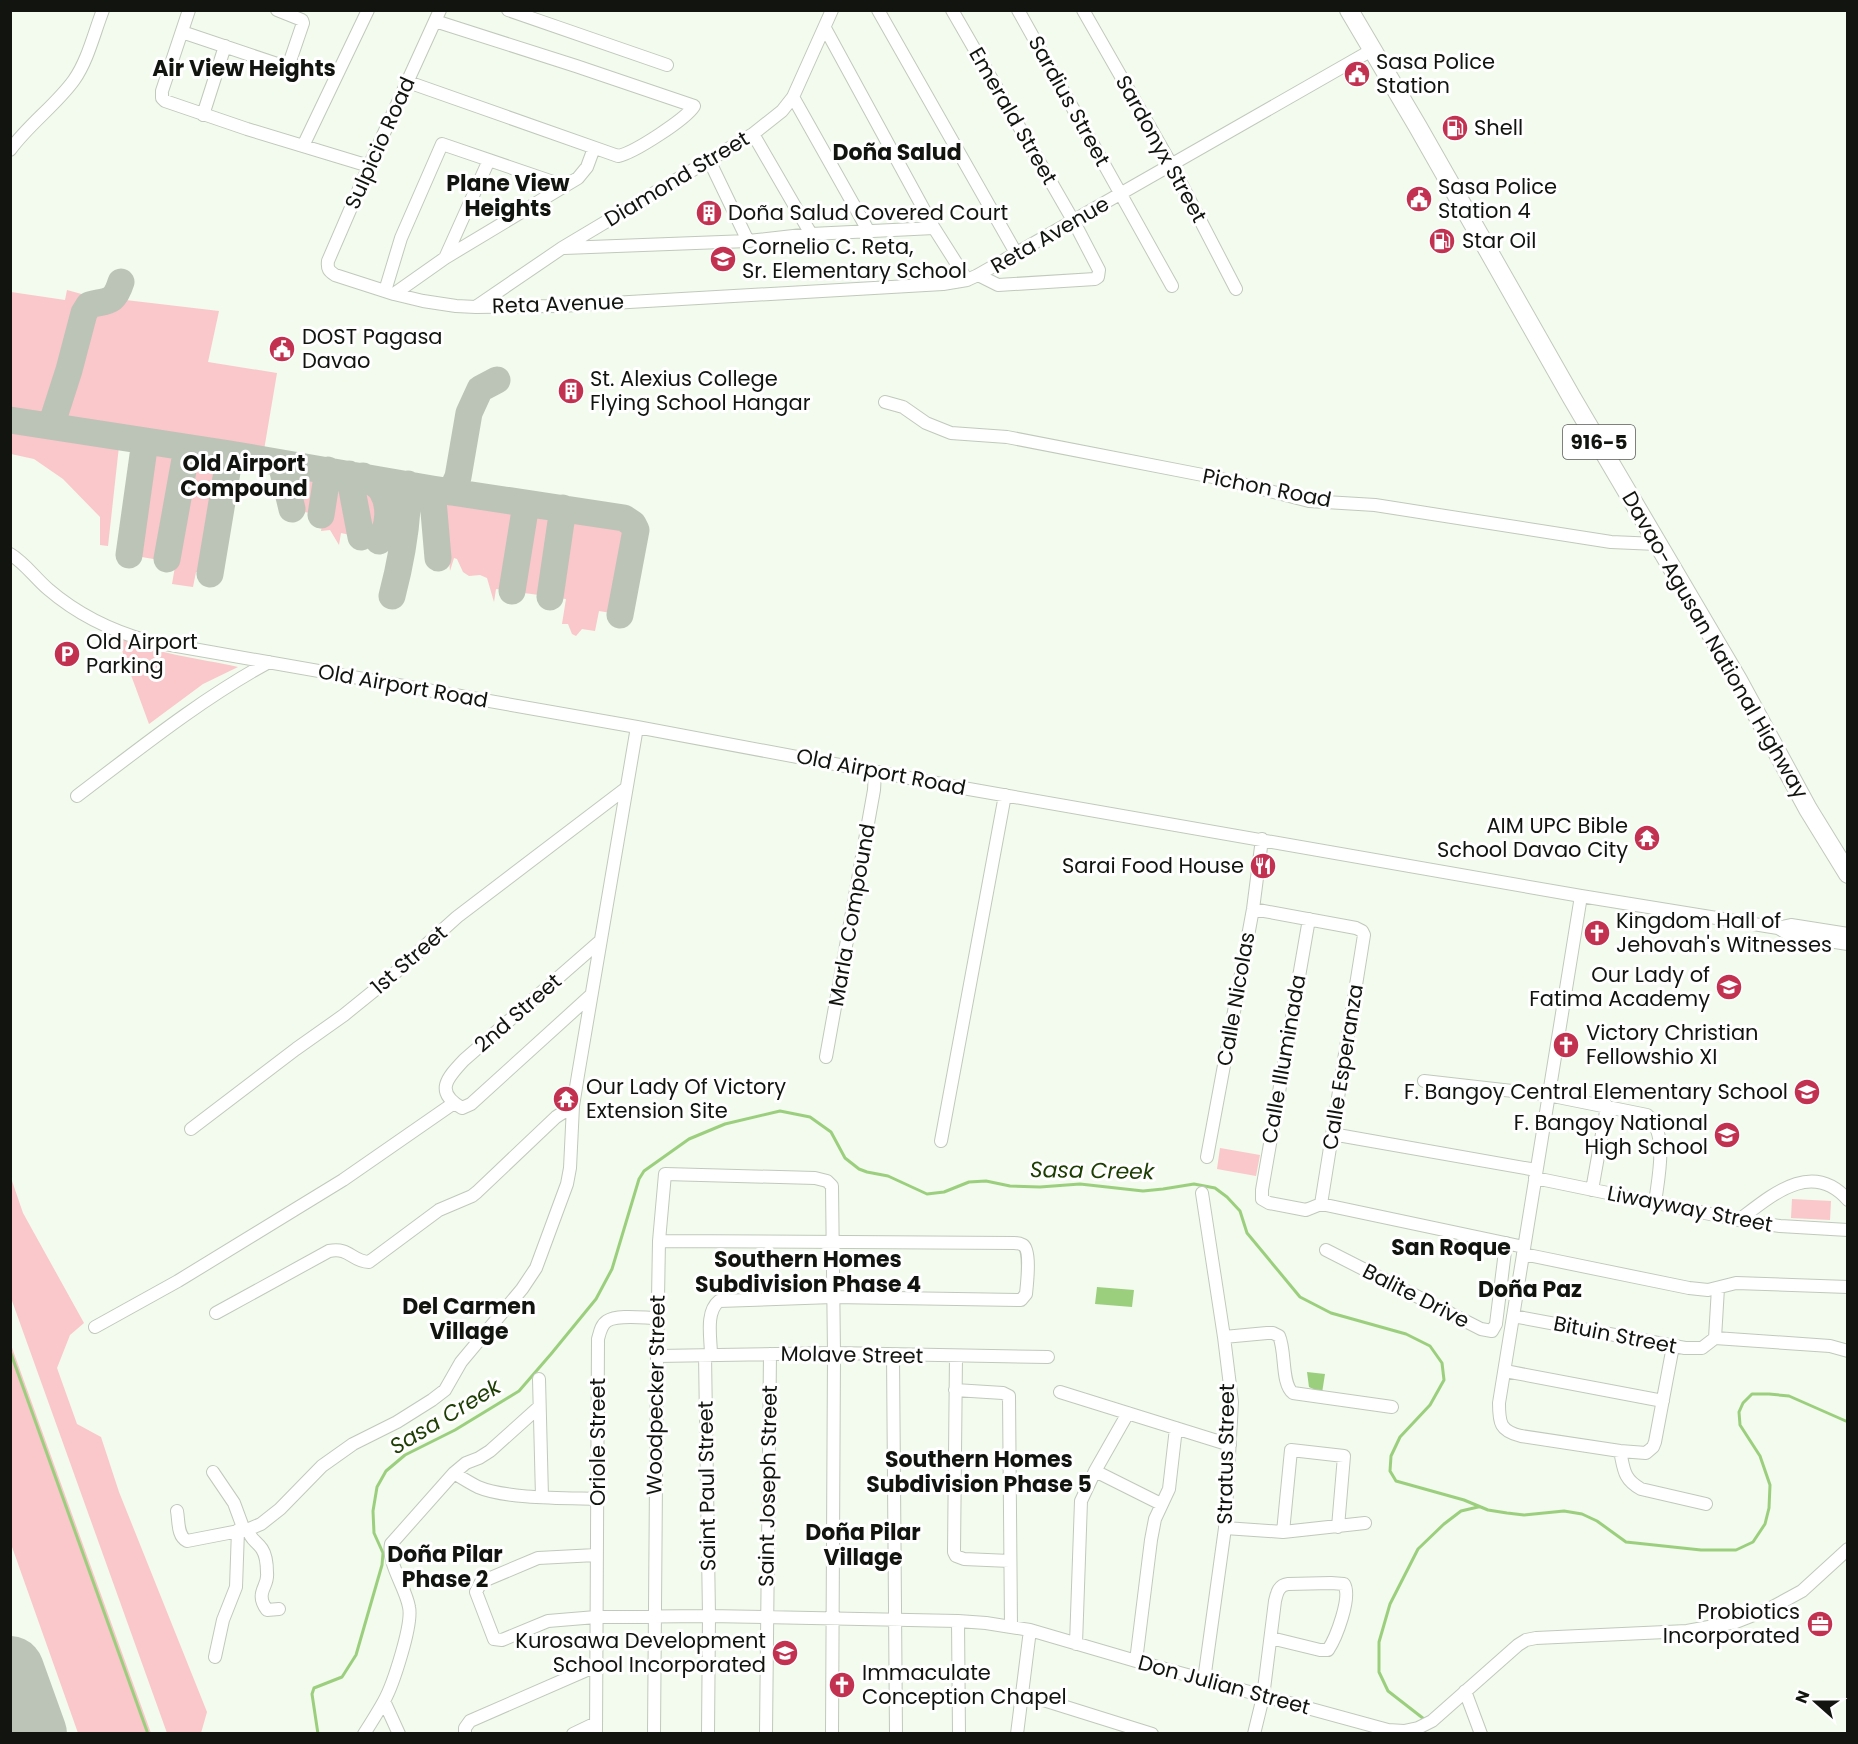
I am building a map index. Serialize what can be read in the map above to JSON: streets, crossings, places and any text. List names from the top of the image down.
{
  "streets": {
    "main road": ["916-5", "Davao-Agusan National Highway"],
    "street": [
      "Sardius Street",
      "Emerald Street",
      "Sulpicio Road",
      "Sardonyx Street",
      "Diamond Street",
      "Reta Avenue",
      "Pichon Road",
      "Old Airport Road",
      "Marla Compound",
      "1st Street",
      "Calle Nicolas",
      "2nd Street",
      "Calle Illuminada",
      "Calle Esperanza",
      "Liwayway Street",
      "Balite Drive",
      "Bituin Street",
      "Molave Street",
      "Woodpecker Street",
      "Oriole Street",
      "Stratus Street",
      "Saint Paul Street",
      "Saint Joseph Street",
      "Don Julian Street"
    ]
  },
  "crossings": [
    ["Sardius Street", "Reta Avenue"],
    ["Emerald Street", "Reta Avenue"],
    ["Sulpicio Road", "Reta Avenue"],
    ["Sardonyx Street", "Reta Avenue"],
    ["Diamond Street", "Reta Avenue"],
    ["Reta Avenue", "Davao-Agusan National Highway"],
    ["Pichon Road", "Davao-Agusan National Highway"],
    ["Old Airport Road", "Marla Compound"],
    ["Old Airport Road", "Calle Nicolas"],
    ["Calle Illuminada", "Calle Esperanza"],
    ["Calle Esperanza", "Liwayway Street"],
    ["Molave Street", "Woodpecker Street"],
    ["Molave Street", "Saint Paul Street"],
    ["Molave Street", "Saint Joseph Street"],
    ["Woodpecker Street", "Oriole Street"],
    ["Woodpecker Street", "Saint Paul Street"],
    ["Woodpecker Street", "Don Julian Street"],
    ["Oriole Street", "Don Julian Street"],
    ["Stratus Street", "Don Julian Street"],
    ["Saint Paul Street", "Don Julian Street"],
    ["Saint Joseph Street", "Don Julian Street"]
  ],
  "districts": [
    "Air View Heights",
    "Doña Salud",
    "Plane View Heights",
    "Old Airport Compound",
    "San Roque",
    "Southern Homes Subdivision Phase 4",
    "Doña Paz",
    "Del Carmen Village",
    "Southern Homes Subdivision Phase 5",
    "Doña Pilar Village",
    "Doña Pilar Phase 2"
  ],
  "water": ["Sasa Creek"],
  "places": {
    "public building": ["Sasa Police Station", "Sasa Police Station 4", "DOST Pagasa Davao"],
    "fuel station": ["Shell", "Star Oil"],
    "building": ["Doña Salud Covered Court", "St. Alexius College Flying School Hangar"],
    "school or university": [
      "Cornelio C. Reta, Sr. Elementary School",
      "Our Lady of Fatima Academy",
      "F. Bangoy Central Elementary School",
      "F. Bangoy National High School",
      "Kurosawa Development School Incorporated"
    ],
    "parking": ["Old Airport Parking"],
    "temple": ["AIM UPC Bible School Davao City", "Our Lady Of Victory Extension Site"],
    "restaurant": ["Sarai Food House"],
    "church": ["Kingdom Hall of Jehovah's Witnesses", "Victory Christian Fellowshio XI", "Immaculate Conception Chapel"],
    "office": ["Probiotics Incorporated"]
  },
  "north": "left"
}
